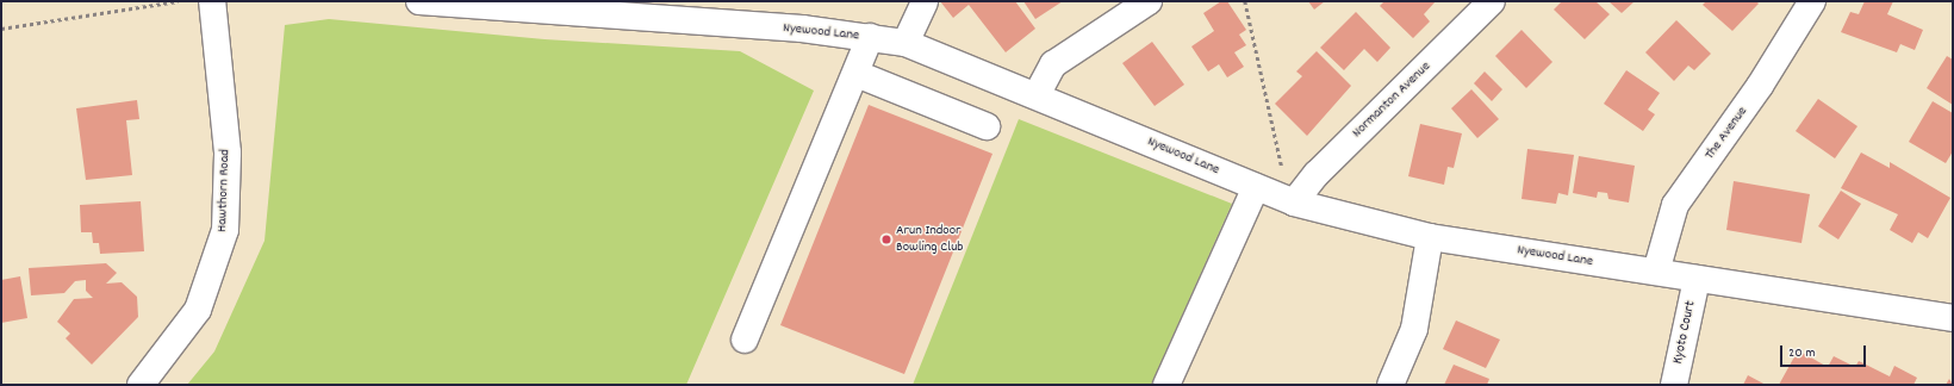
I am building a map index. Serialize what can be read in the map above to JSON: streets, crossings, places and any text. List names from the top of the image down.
{
  "streets": {
    "street": [
      "Nyewood Lane",
      "Normanton Avenue",
      "The Avenue",
      "Hawthorn Road",
      "Kyoto Court"
    ]
  },
  "crossings": [
    ["Nyewood Lane", "Normanton Avenue"],
    ["Nyewood Lane", "The Avenue"],
    ["Nyewood Lane", "Kyoto Court"]
  ],
  "places": ["Arun Indoor Bowling Club"],
  "scale_bar": "20 m"
}
